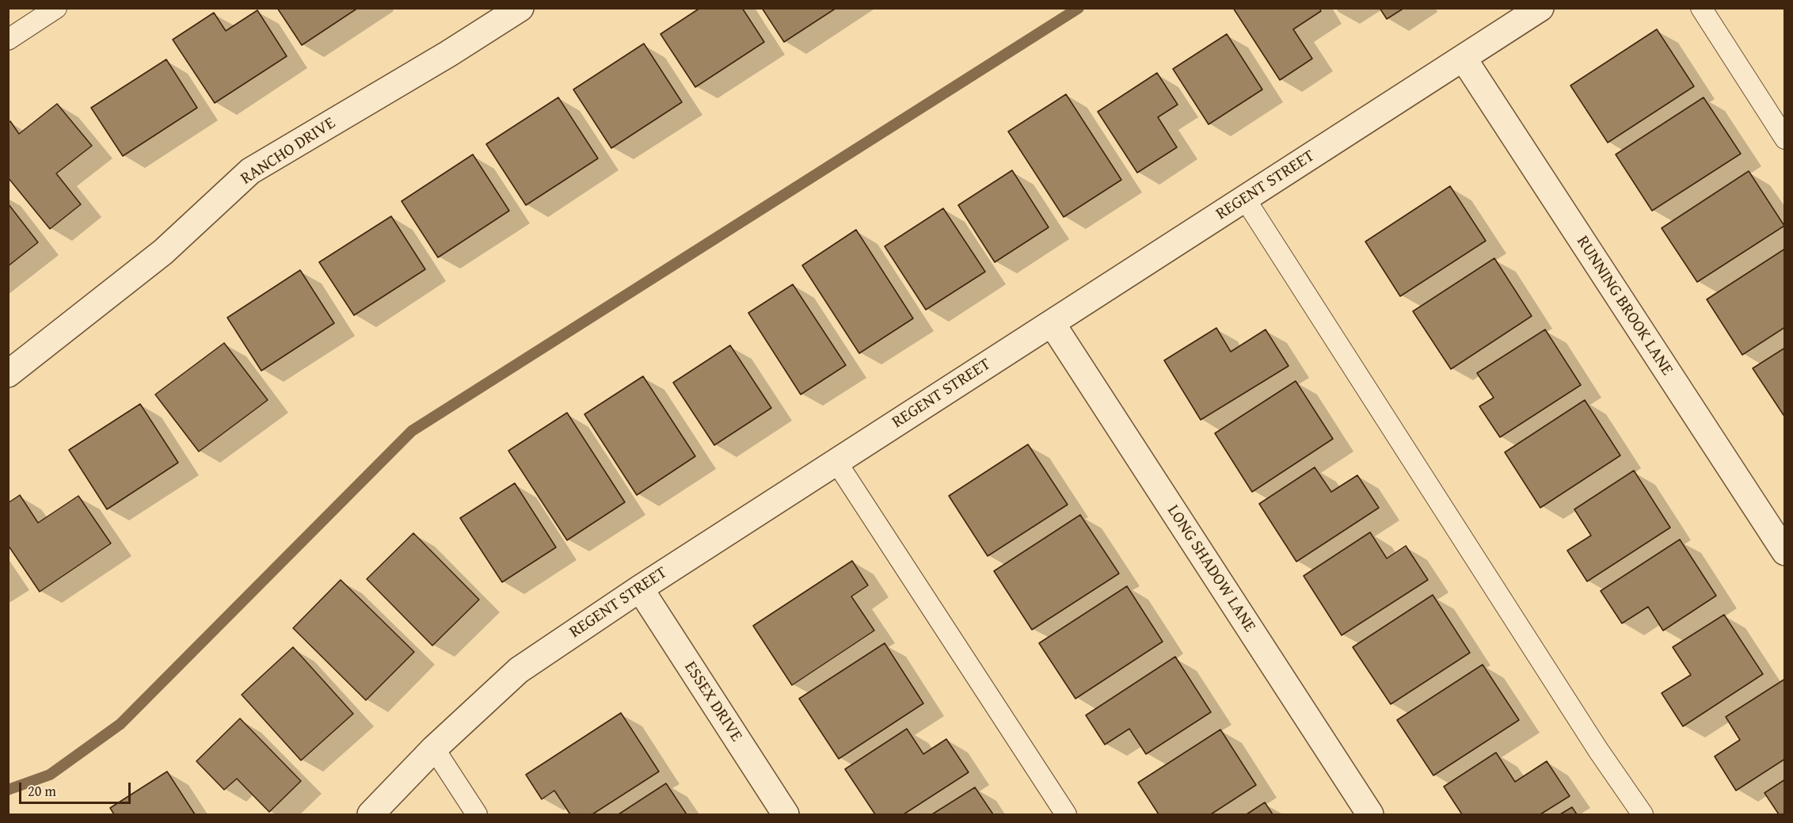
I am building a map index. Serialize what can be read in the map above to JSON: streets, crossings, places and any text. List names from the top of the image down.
{
  "streets": {
    "street": [
      "RANCHO DRIVE",
      "REGENT STREET",
      "RUNNING BROOK LANE",
      "LONG SHADOW LANE",
      "ESSEX DRIVE"
    ]
  },
  "crossings": [
    ["REGENT STREET", "RUNNING BROOK LANE"],
    ["REGENT STREET", "LONG SHADOW LANE"],
    ["REGENT STREET", "ESSEX DRIVE"]
  ],
  "scale_bar": "20 m"
}
